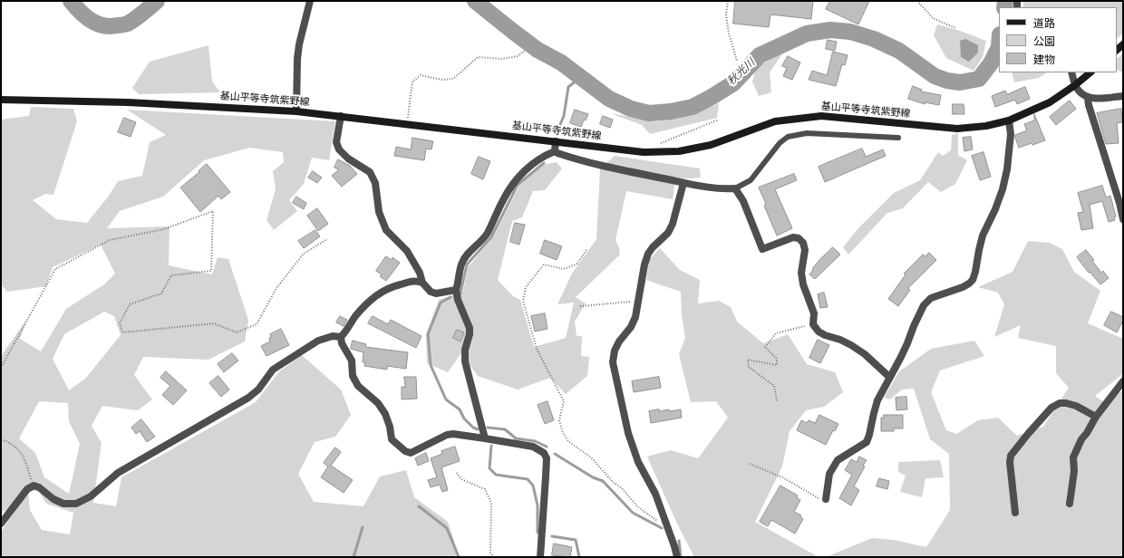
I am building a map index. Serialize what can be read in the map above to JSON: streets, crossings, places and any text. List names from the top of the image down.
{
  "streets": {
    "main road": ["基山平等寺筑紫野線"]
  },
  "water": ["秋光川"],
  "legend": ["道路", "公園", "建物"]
}
